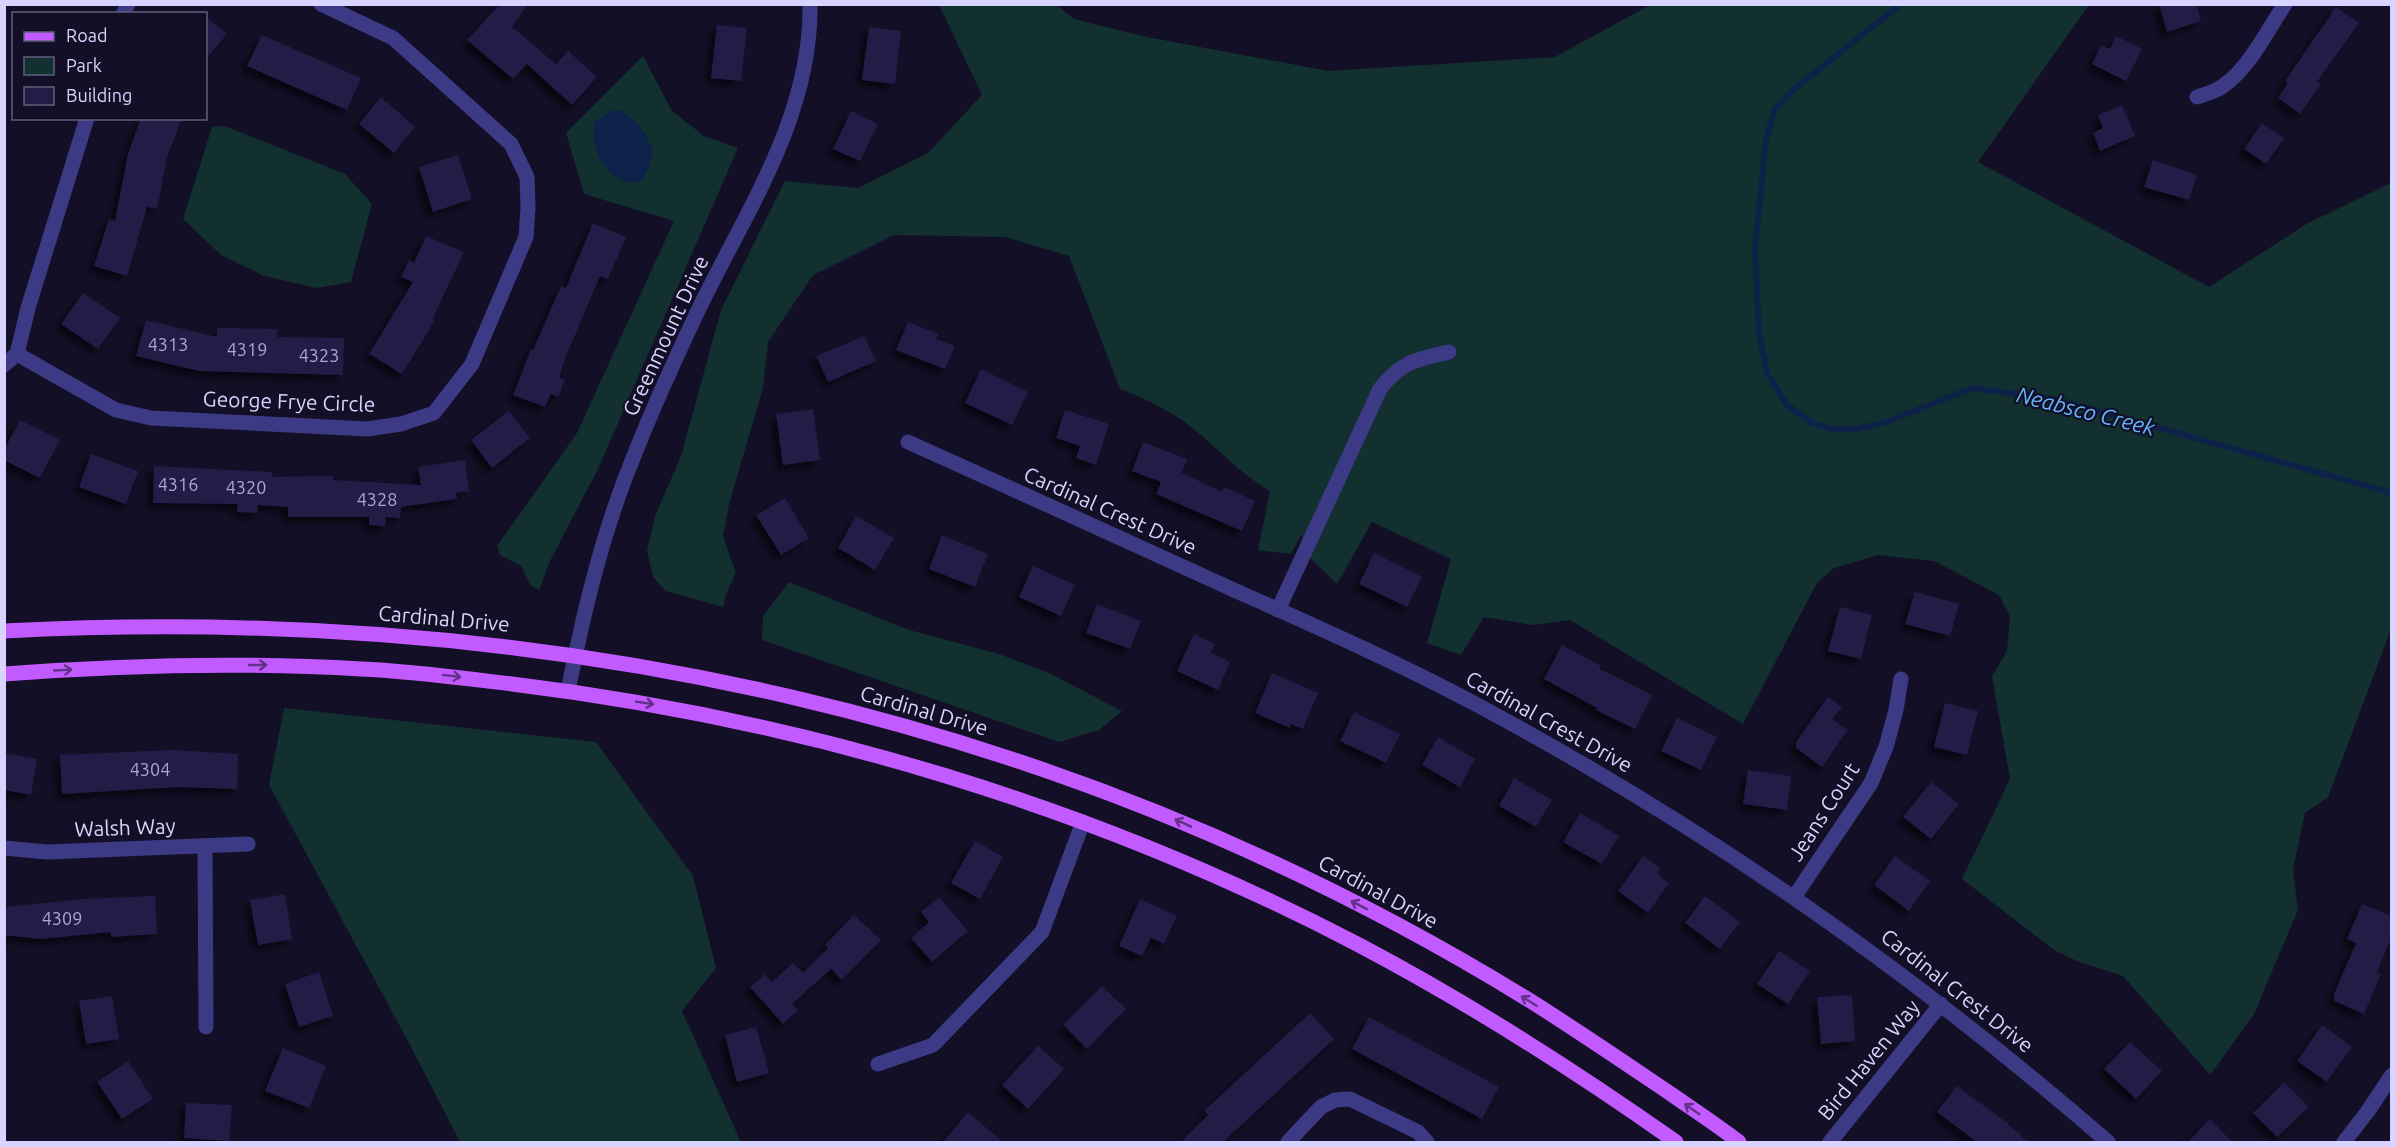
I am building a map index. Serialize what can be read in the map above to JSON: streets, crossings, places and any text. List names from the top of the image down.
{
  "streets": {
    "main road": ["Cardinal Drive"],
    "street": [
      "Greenmount Drive",
      "George Frye Circle",
      "Cardinal Crest Drive",
      "Jeans Court",
      "Walsh Way",
      "Bird Haven Way"
    ]
  },
  "crossings": [
    ["Greenmount Drive", "Cardinal Drive"],
    ["Cardinal Crest Drive", "Jeans Court"],
    ["Cardinal Crest Drive", "Bird Haven Way"]
  ],
  "water": ["Neabsco Creek"],
  "house_numbers": [
    "4313",
    "4319",
    "4323",
    "4316",
    "4320",
    "4328",
    "4304",
    "4309"
  ],
  "legend": ["Road", "Park", "Building"]
}
